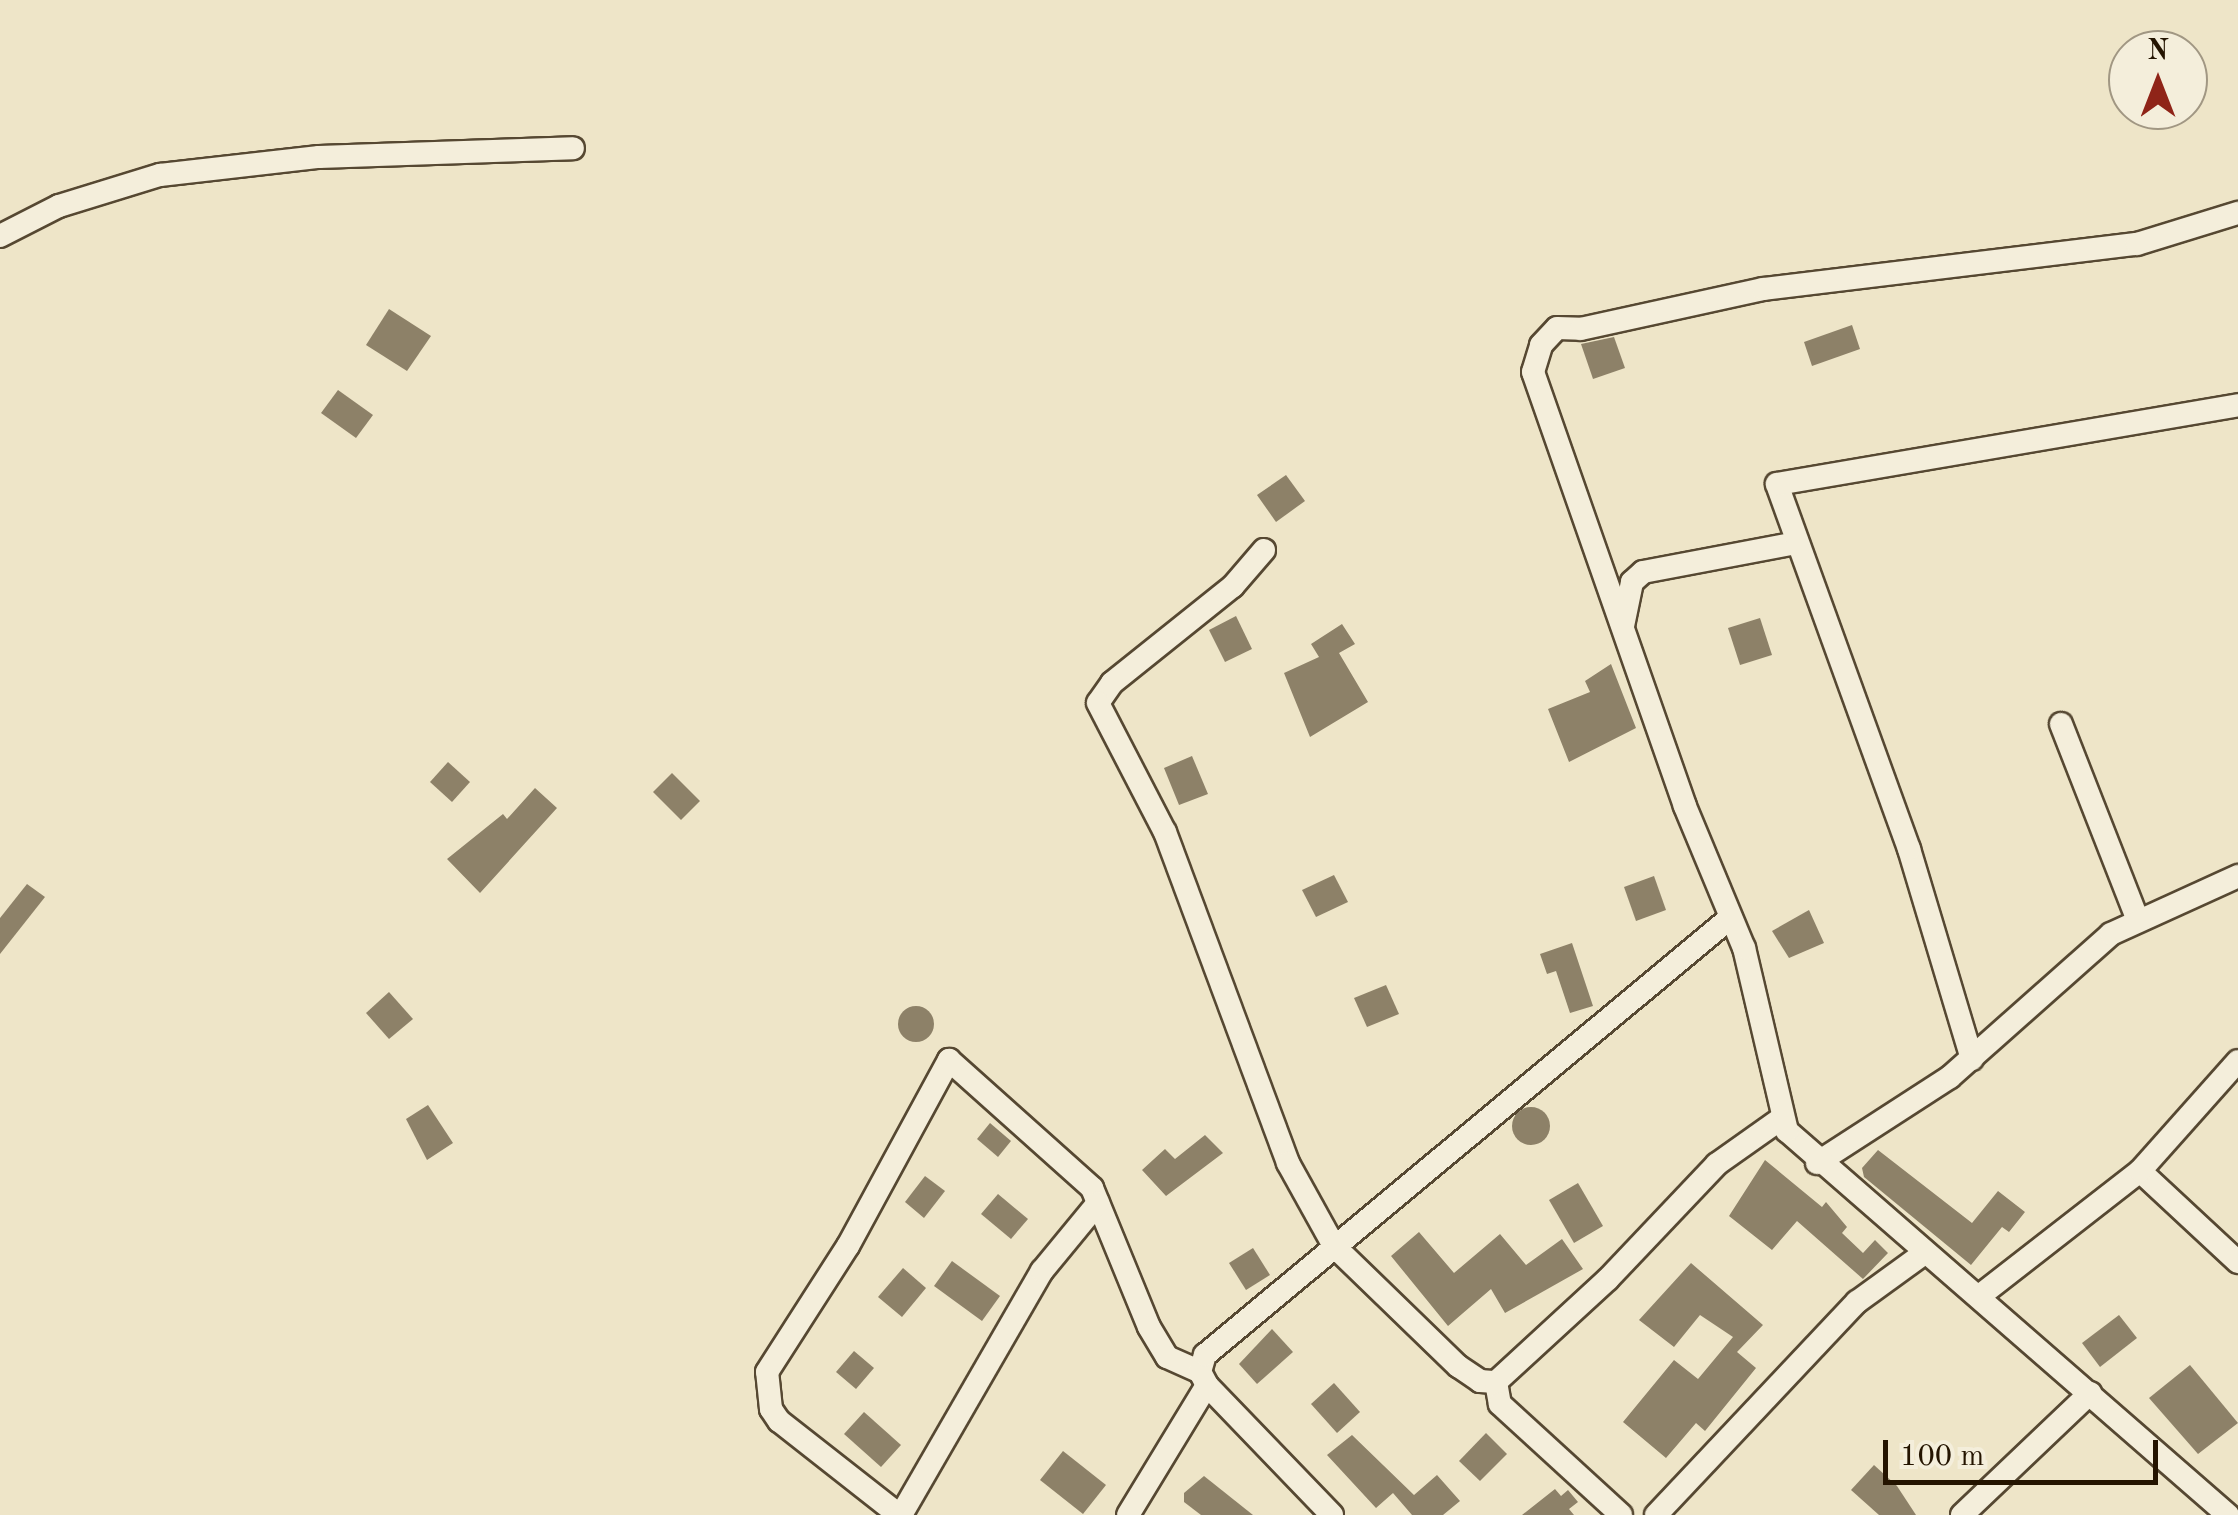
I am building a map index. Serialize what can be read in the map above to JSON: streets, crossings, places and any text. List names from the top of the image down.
{
  "scale_bar": "100 m",
  "north": "top"
}
